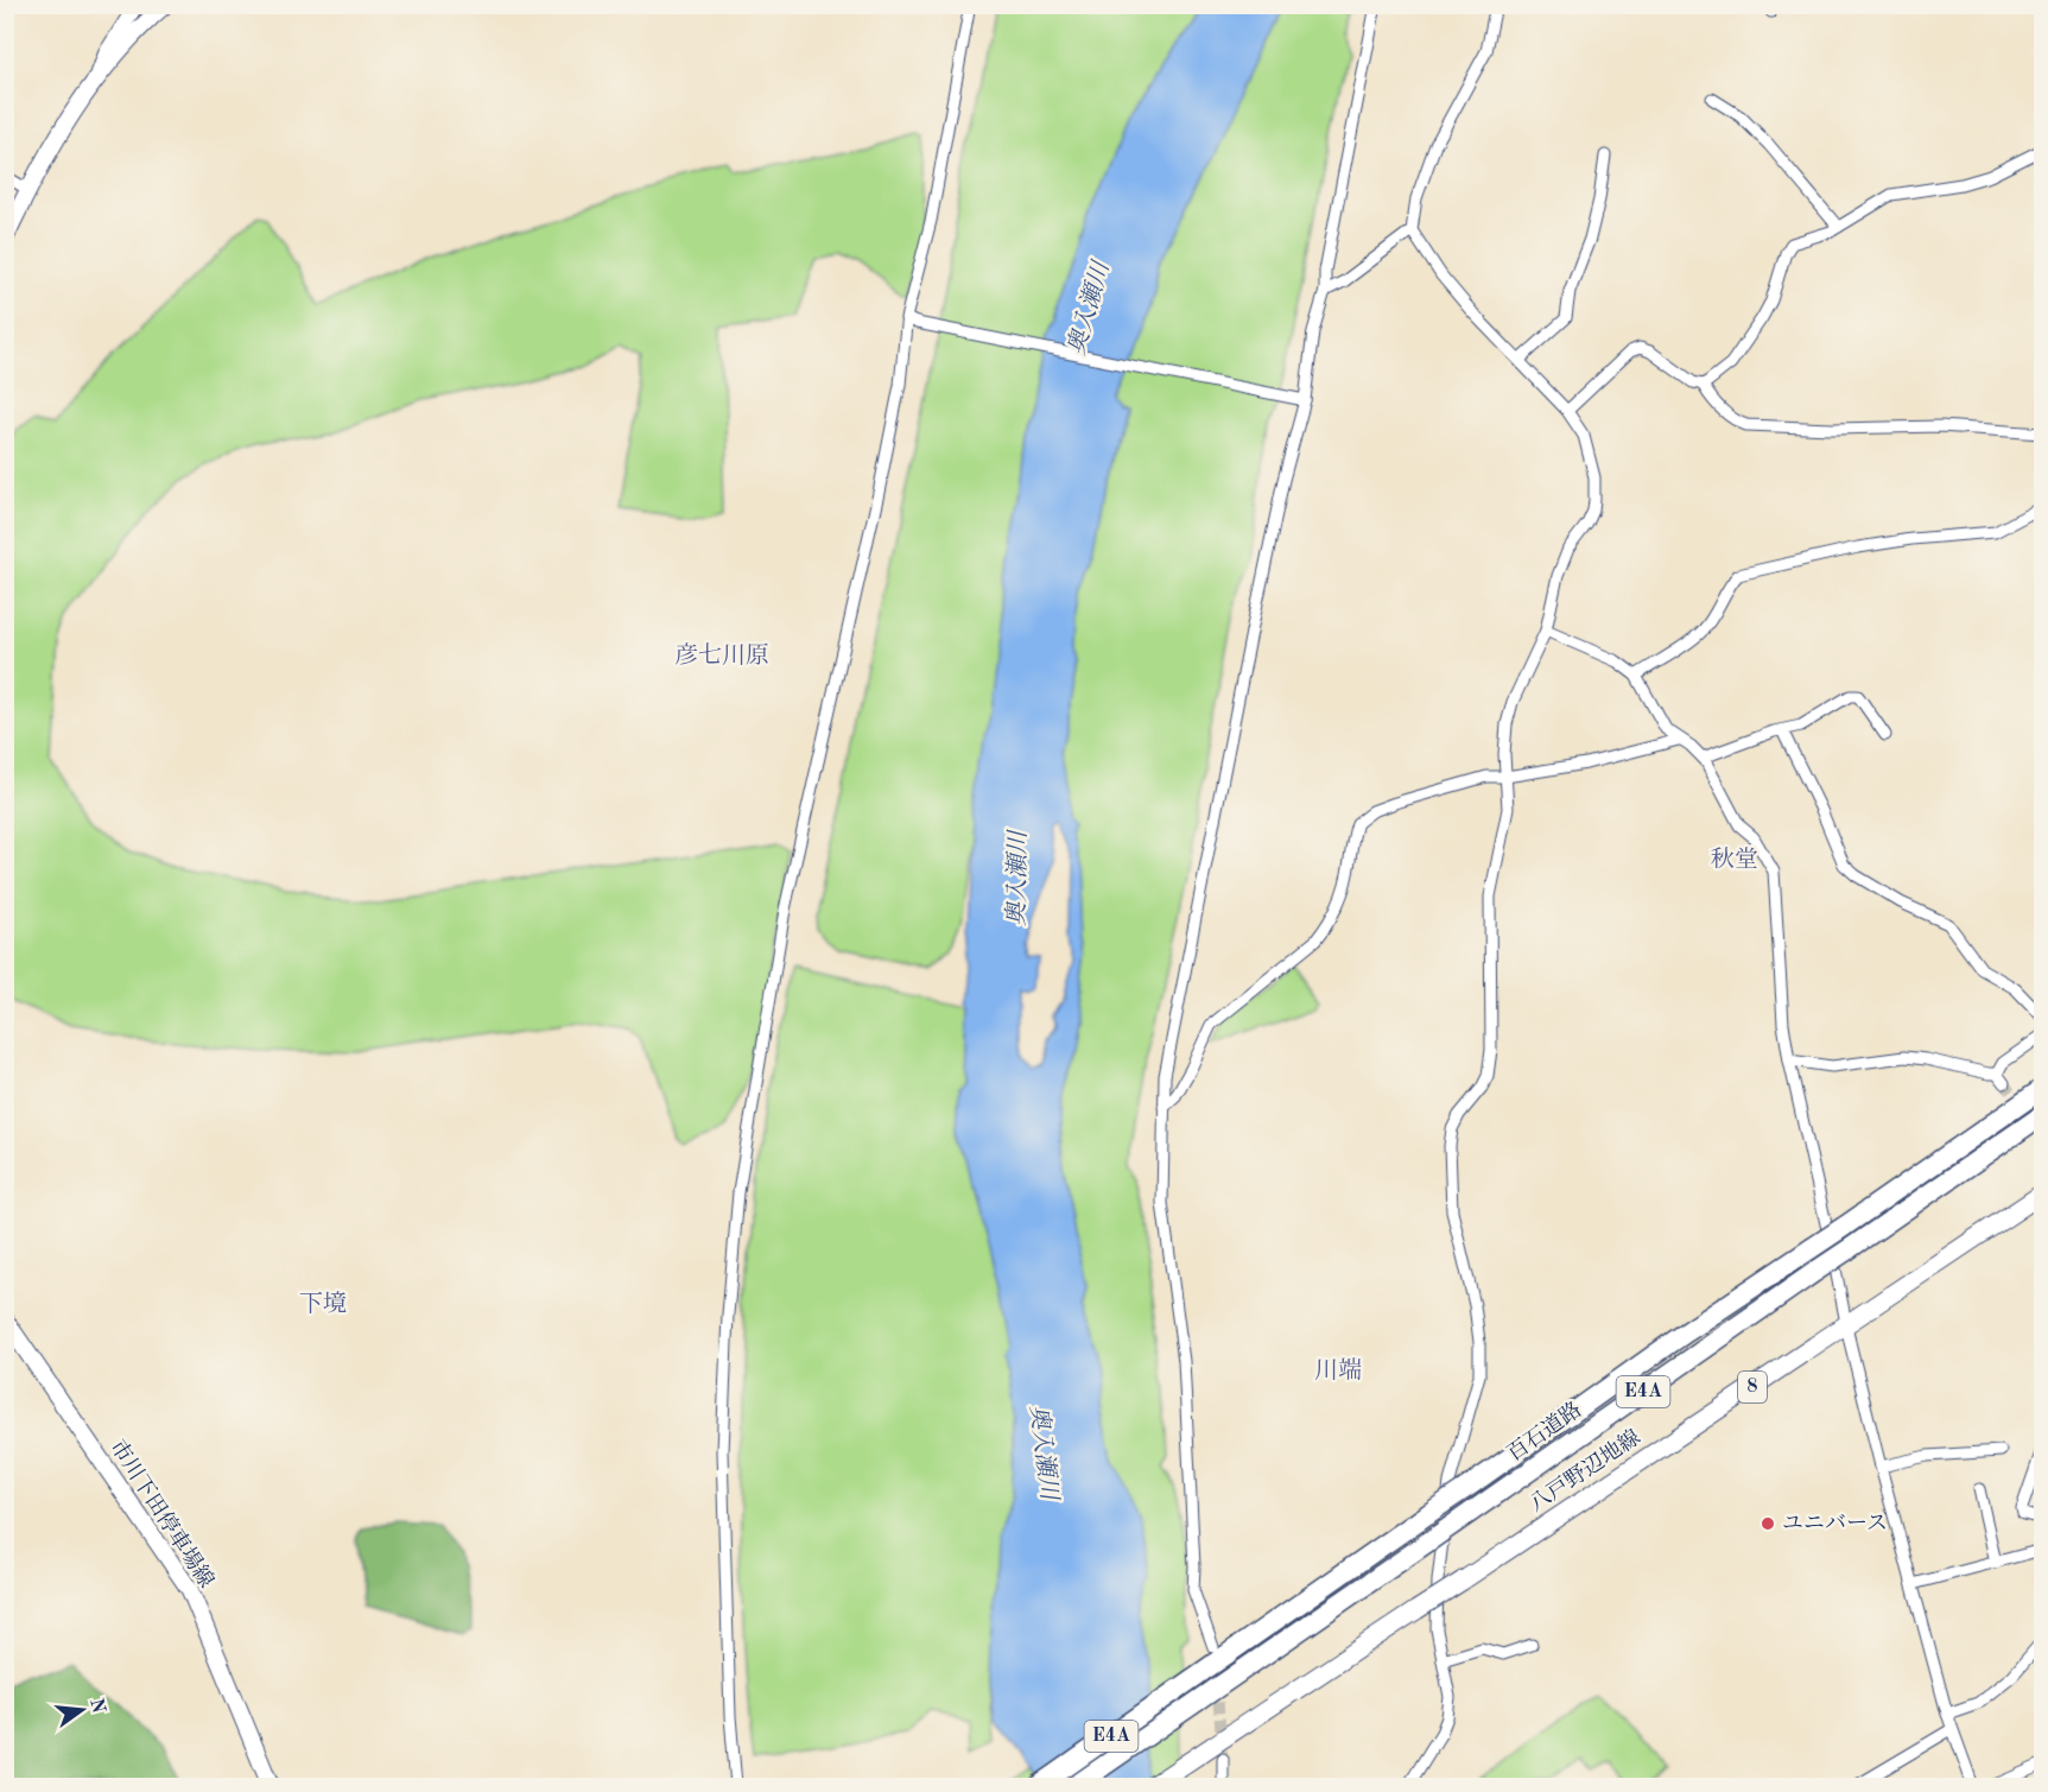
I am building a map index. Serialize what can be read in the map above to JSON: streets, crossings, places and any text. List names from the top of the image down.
{
  "streets": {
    "highway": ["E4A", "百石道路"],
    "main road": ["8", "八戸野辺地線", "市川下田停車場線"]
  },
  "districts": [
    "彦七川原",
    "秋堂",
    "下境",
    "川端"
  ],
  "water": ["奥入瀬川"],
  "places": ["ユニバース"],
  "north": "right"
}
